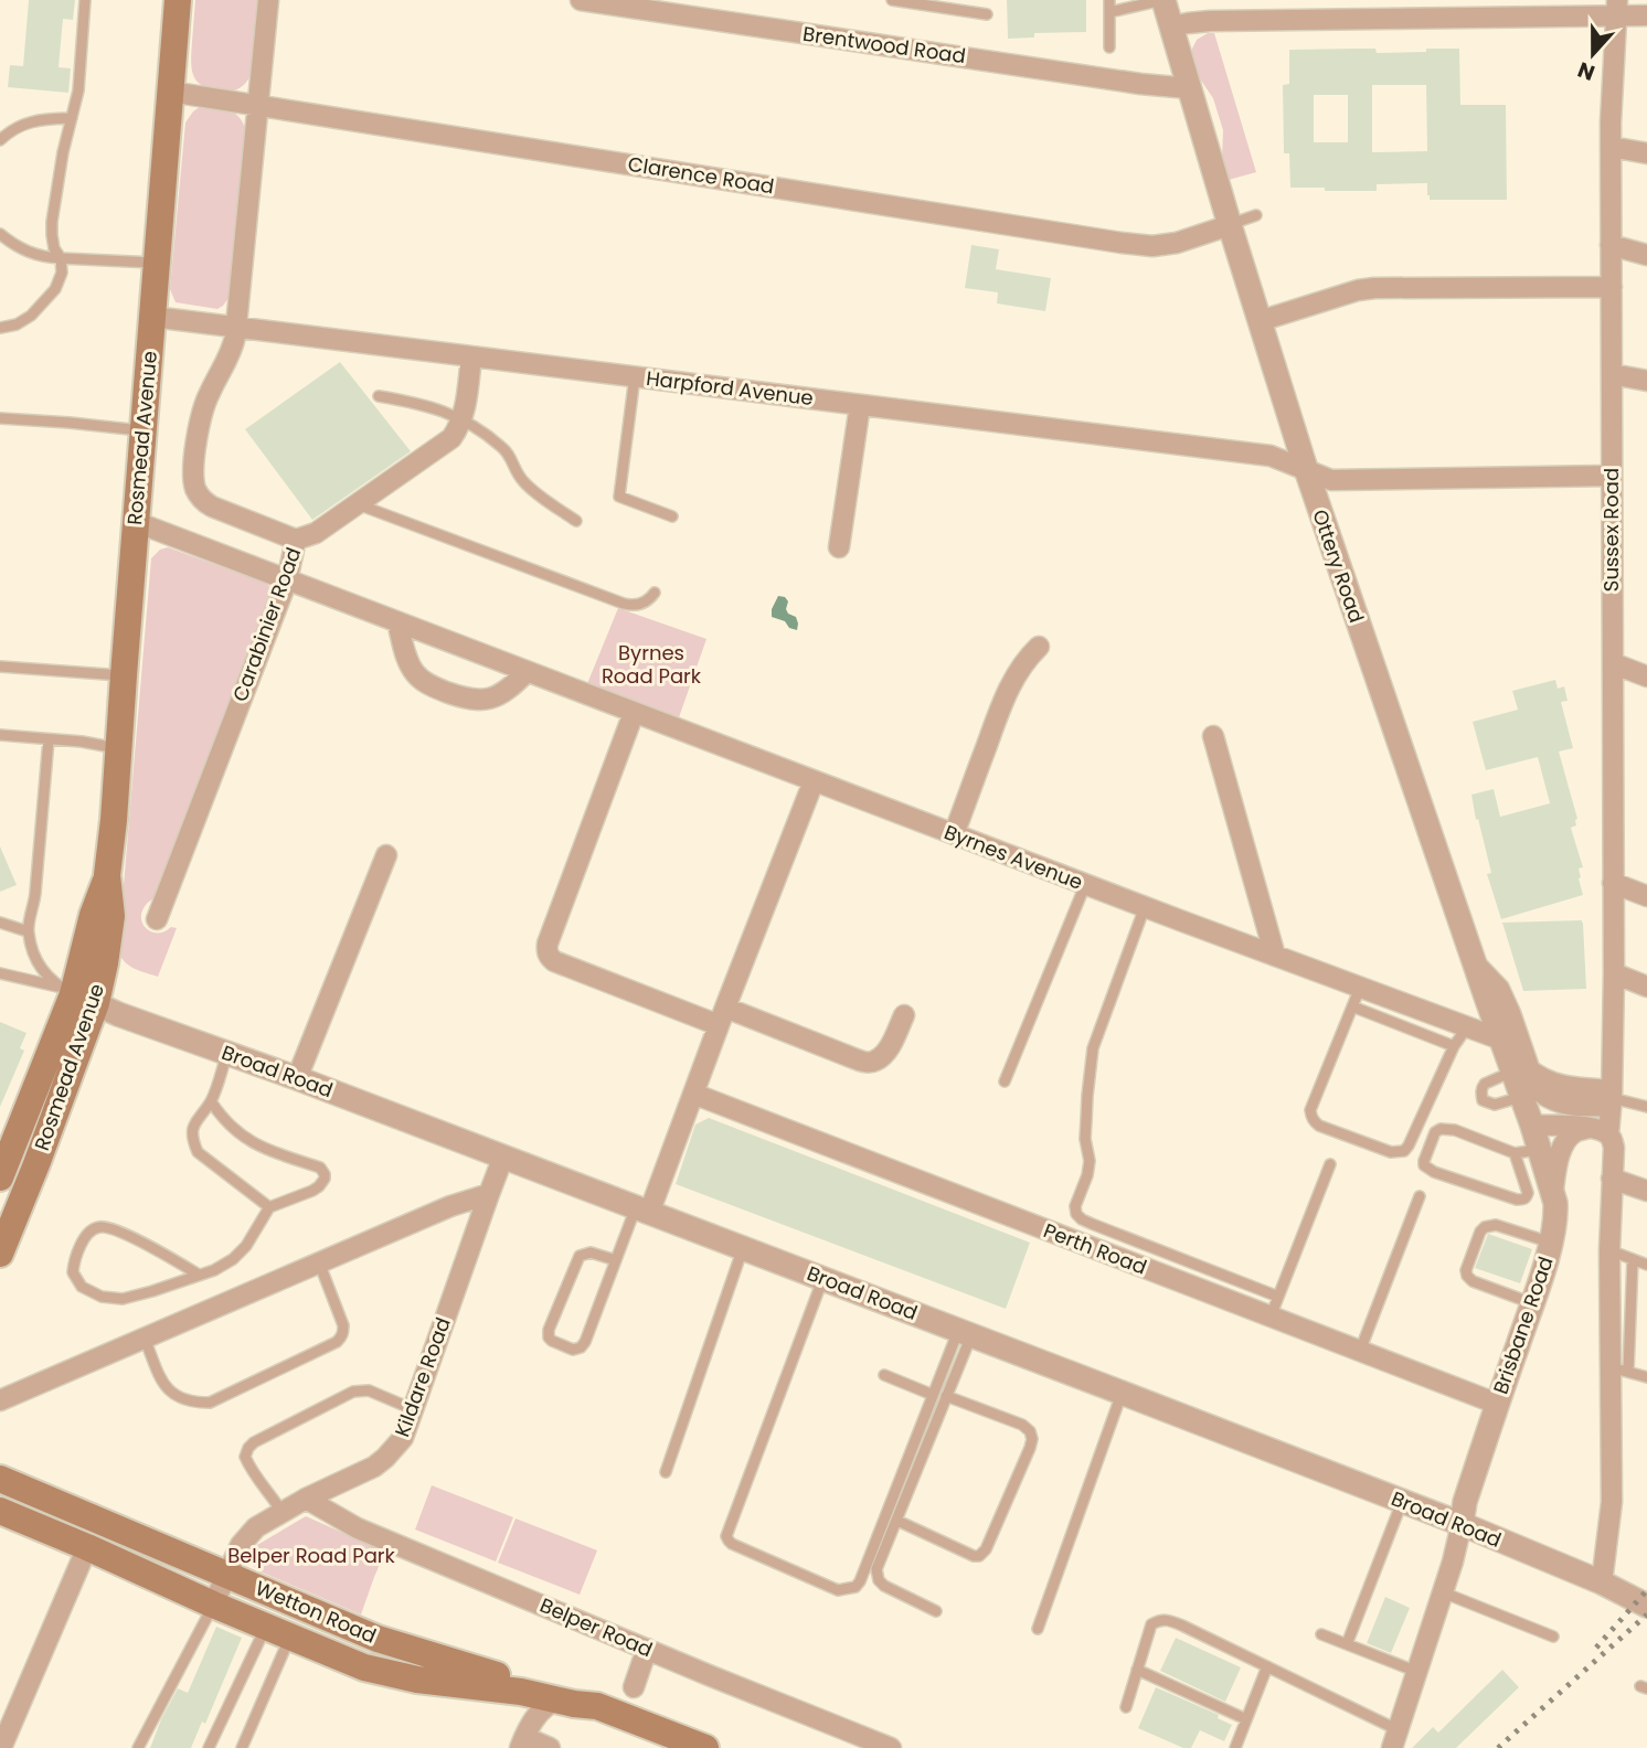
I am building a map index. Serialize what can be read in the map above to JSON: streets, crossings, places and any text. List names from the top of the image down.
{
  "streets": {
    "main road": ["Rosmead Avenue", "Wetton Road"],
    "street": [
      "Brentwood Road",
      "Clarence Road",
      "Harpford Avenue",
      "Sussex Road",
      "Ottery Road",
      "Carabinier Road",
      "Byrnes Avenue",
      "Broad Road",
      "Perth Road",
      "Brisbane Road",
      "Kildare Road",
      "Belper Road"
    ]
  },
  "crossings": [
    ["Brentwood Road", "Ottery Road"],
    ["Clarence Road", "Rosmead Avenue"],
    ["Clarence Road", "Ottery Road"],
    ["Harpford Avenue", "Rosmead Avenue"],
    ["Harpford Avenue", "Sussex Road"],
    ["Harpford Avenue", "Ottery Road"],
    ["Harpford Avenue", "Carabinier Road"],
    ["Rosmead Avenue", "Byrnes Avenue"],
    ["Rosmead Avenue", "Broad Road"],
    ["Sussex Road", "Broad Road"],
    ["Ottery Road", "Byrnes Avenue"],
    ["Ottery Road", "Brisbane Road"],
    ["Carabinier Road", "Byrnes Avenue"],
    ["Broad Road", "Brisbane Road"],
    ["Broad Road", "Kildare Road"],
    ["Perth Road", "Brisbane Road"],
    ["Kildare Road", "Wetton Road"],
    ["Kildare Road", "Belper Road"]
  ],
  "parks": ["Byrnes Road Park", "Belper Road Park"],
  "north": "bottom"
}
